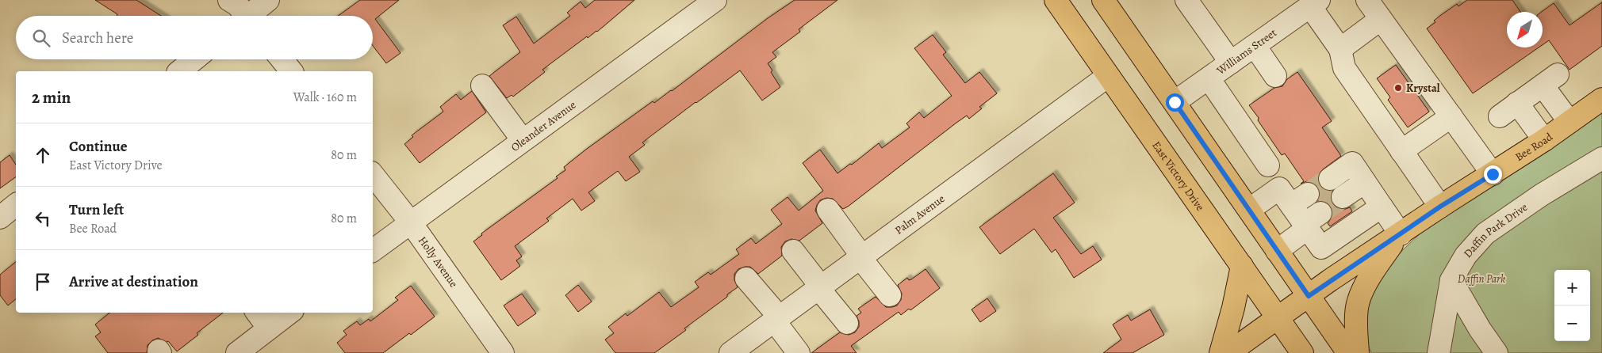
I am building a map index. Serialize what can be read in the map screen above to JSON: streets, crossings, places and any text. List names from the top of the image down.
{
  "streets": {
    "main road": ["Bee Road", "East Victory Drive"],
    "street": [
      "Williams Street",
      "Oleander Avenue",
      "Palm Avenue",
      "Daffin Park Drive",
      "Holly Avenue"
    ]
  },
  "crossings": [
    ["Oleander Avenue", "Holly Avenue"],
    ["Bee Road", "East Victory Drive"],
    ["East Victory Drive", "Palm Avenue"]
  ],
  "parks": ["Daffin Park"],
  "places": ["Krystal"],
  "north": "bottom left",
  "page": {
    "search": "Search here",
    "heading": ["2 min", "Walk · 160 m"],
    "list": [
      ["Continue", "East Victory Drive", "80 m"],
      ["Turn left", "Bee Road", "80 m"],
      "Arrive at destination"
    ],
    "map_buttons": ["+", "−"]
  }
}
